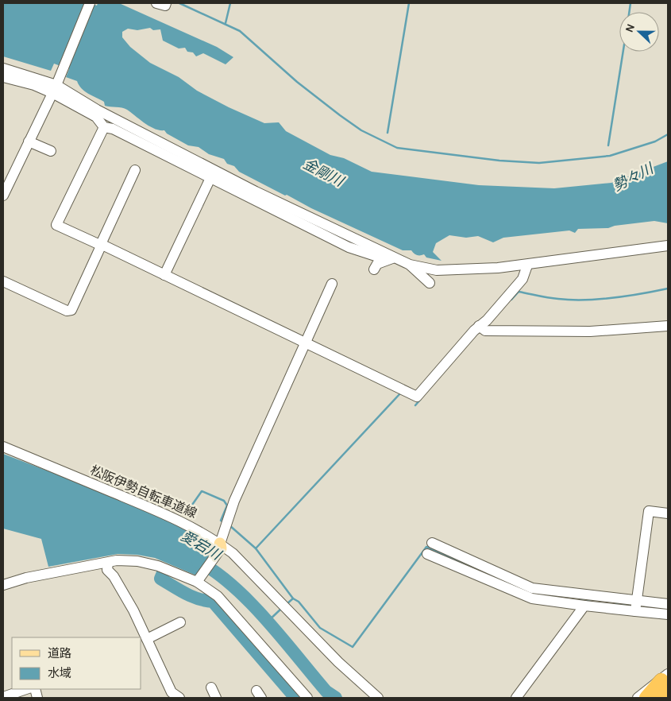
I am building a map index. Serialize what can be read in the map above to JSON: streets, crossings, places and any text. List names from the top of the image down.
{
  "streets": {
    "street": ["松阪伊勢自転車道線"]
  },
  "water": ["金剛川", "勢々川", "愛宕川"],
  "legend": ["道路", "水域"],
  "north": "left"
}
